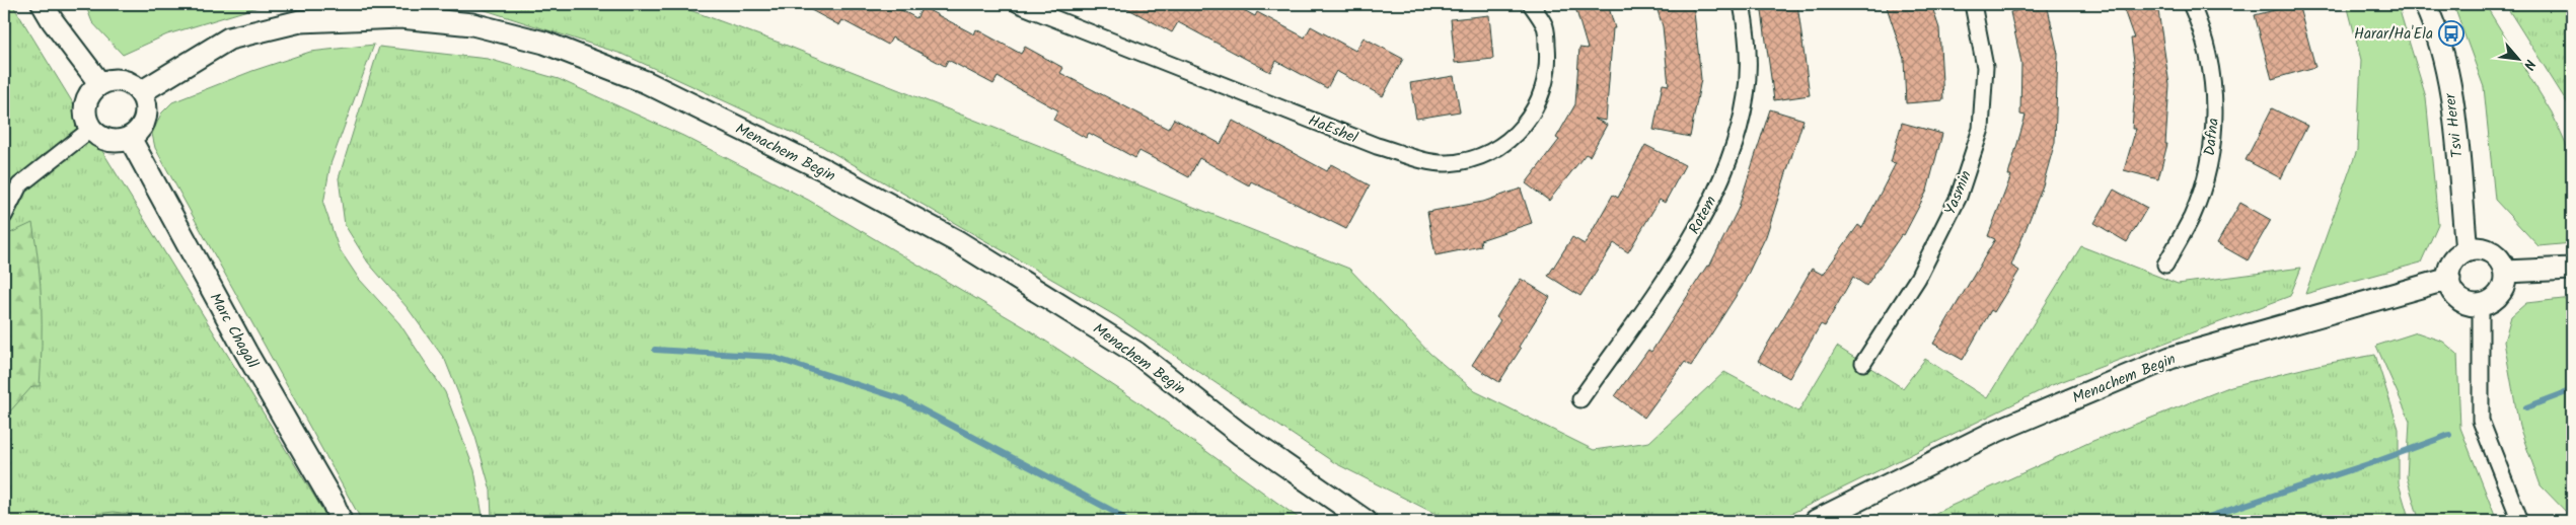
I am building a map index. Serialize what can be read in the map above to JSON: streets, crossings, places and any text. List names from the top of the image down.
{
  "streets": {
    "street": [
      "Tsvi Herer",
      "HaEshel",
      "Dafna",
      "Menachem Begin",
      "Yasmin",
      "Rotem",
      "Marc Chagall"
    ]
  },
  "crossings": [
    ["Tsvi Herer", "Menachem Begin"],
    ["Menachem Begin", "Marc Chagall"]
  ],
  "places": {
    "bus stop": ["Harar/Ha'Ela"]
  },
  "north": "bottom right"
}
